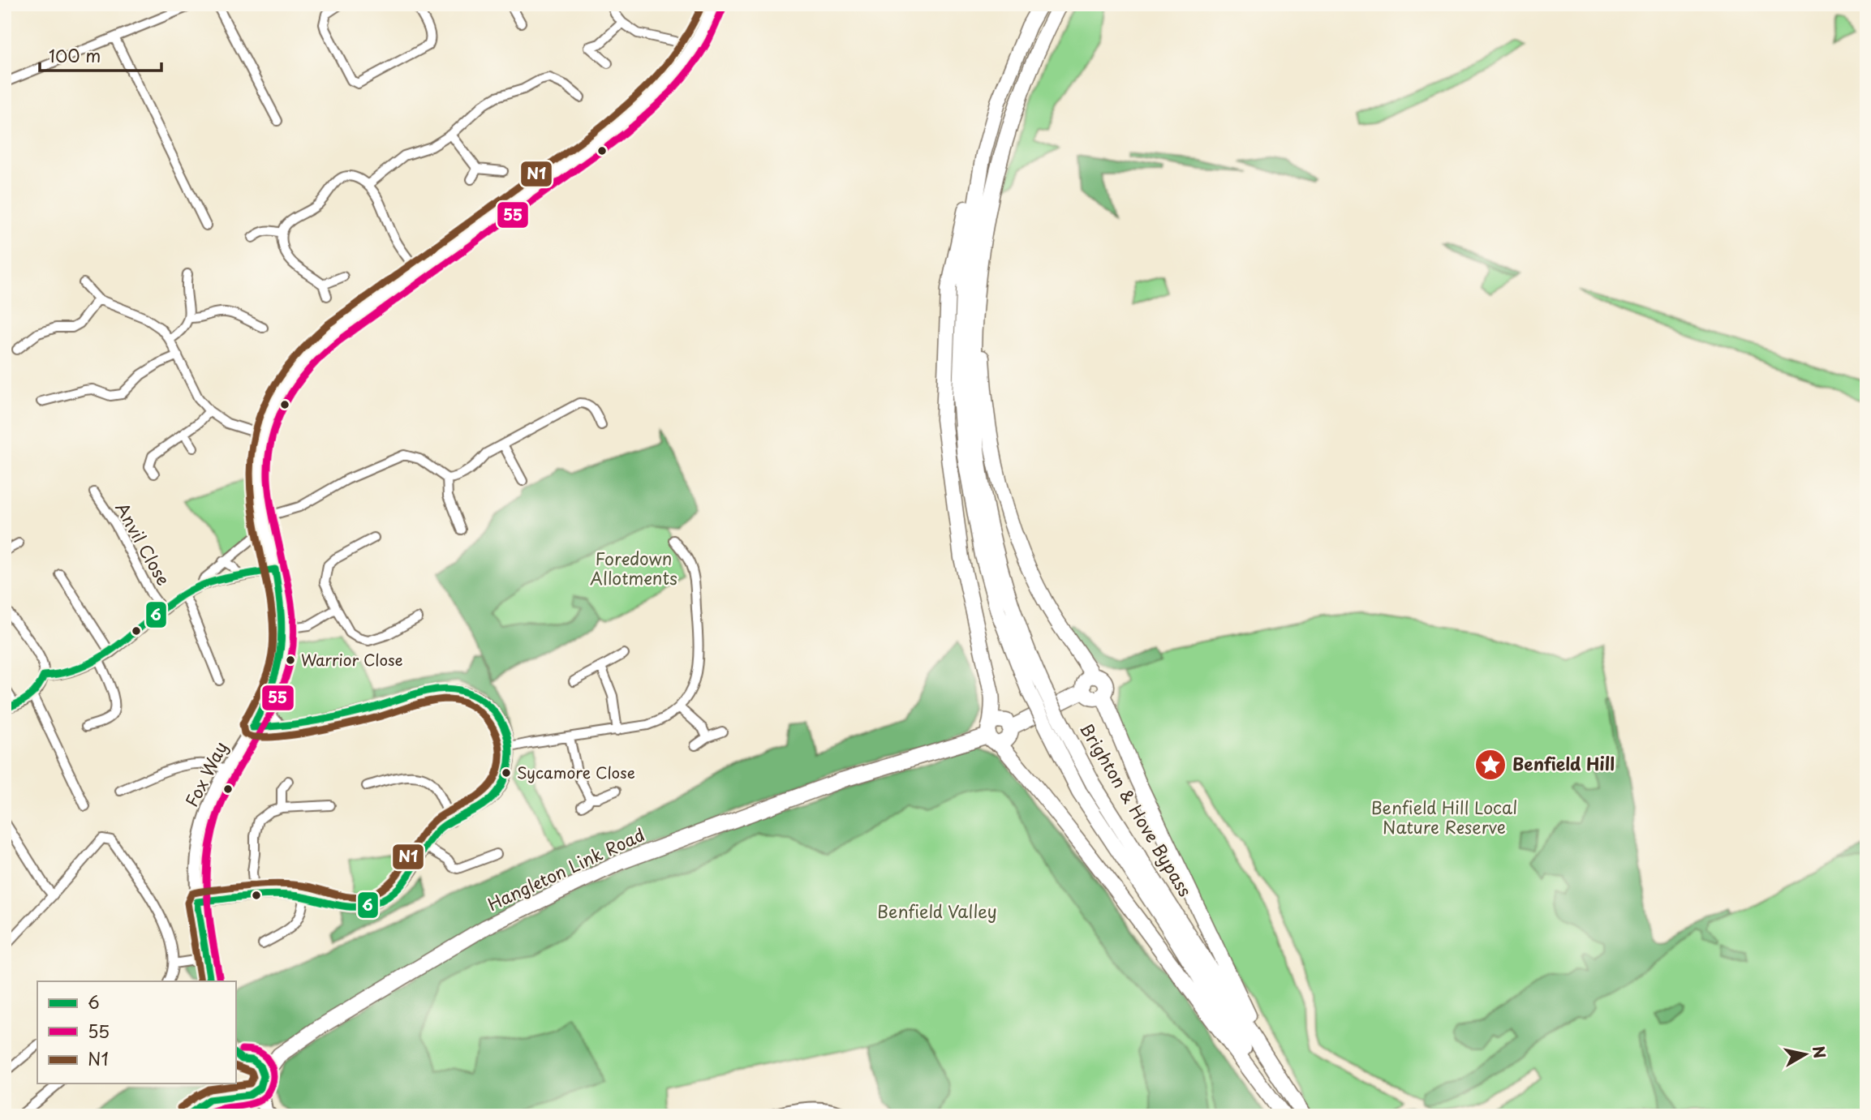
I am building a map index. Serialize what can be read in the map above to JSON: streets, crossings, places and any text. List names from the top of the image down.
{
  "streets": {
    "highway": ["Brighton & Hove Bypass", "Hangleton Link Road"],
    "street": ["Anvil Close", "Fox Way"]
  },
  "parks": ["Foredown Allotments", "Benfield Hill Local Nature Reserve", "Benfield Valley"],
  "places": {
    "other": ["Warrior Close", "Sycamore Close"],
    "place": ["Benfield Hill"]
  },
  "lines": ["transit line N1", "transit line 55", "transit line 6"],
  "legend": ["6", "55", "N1"],
  "scale_bar": "100 m",
  "north": "right"
}
